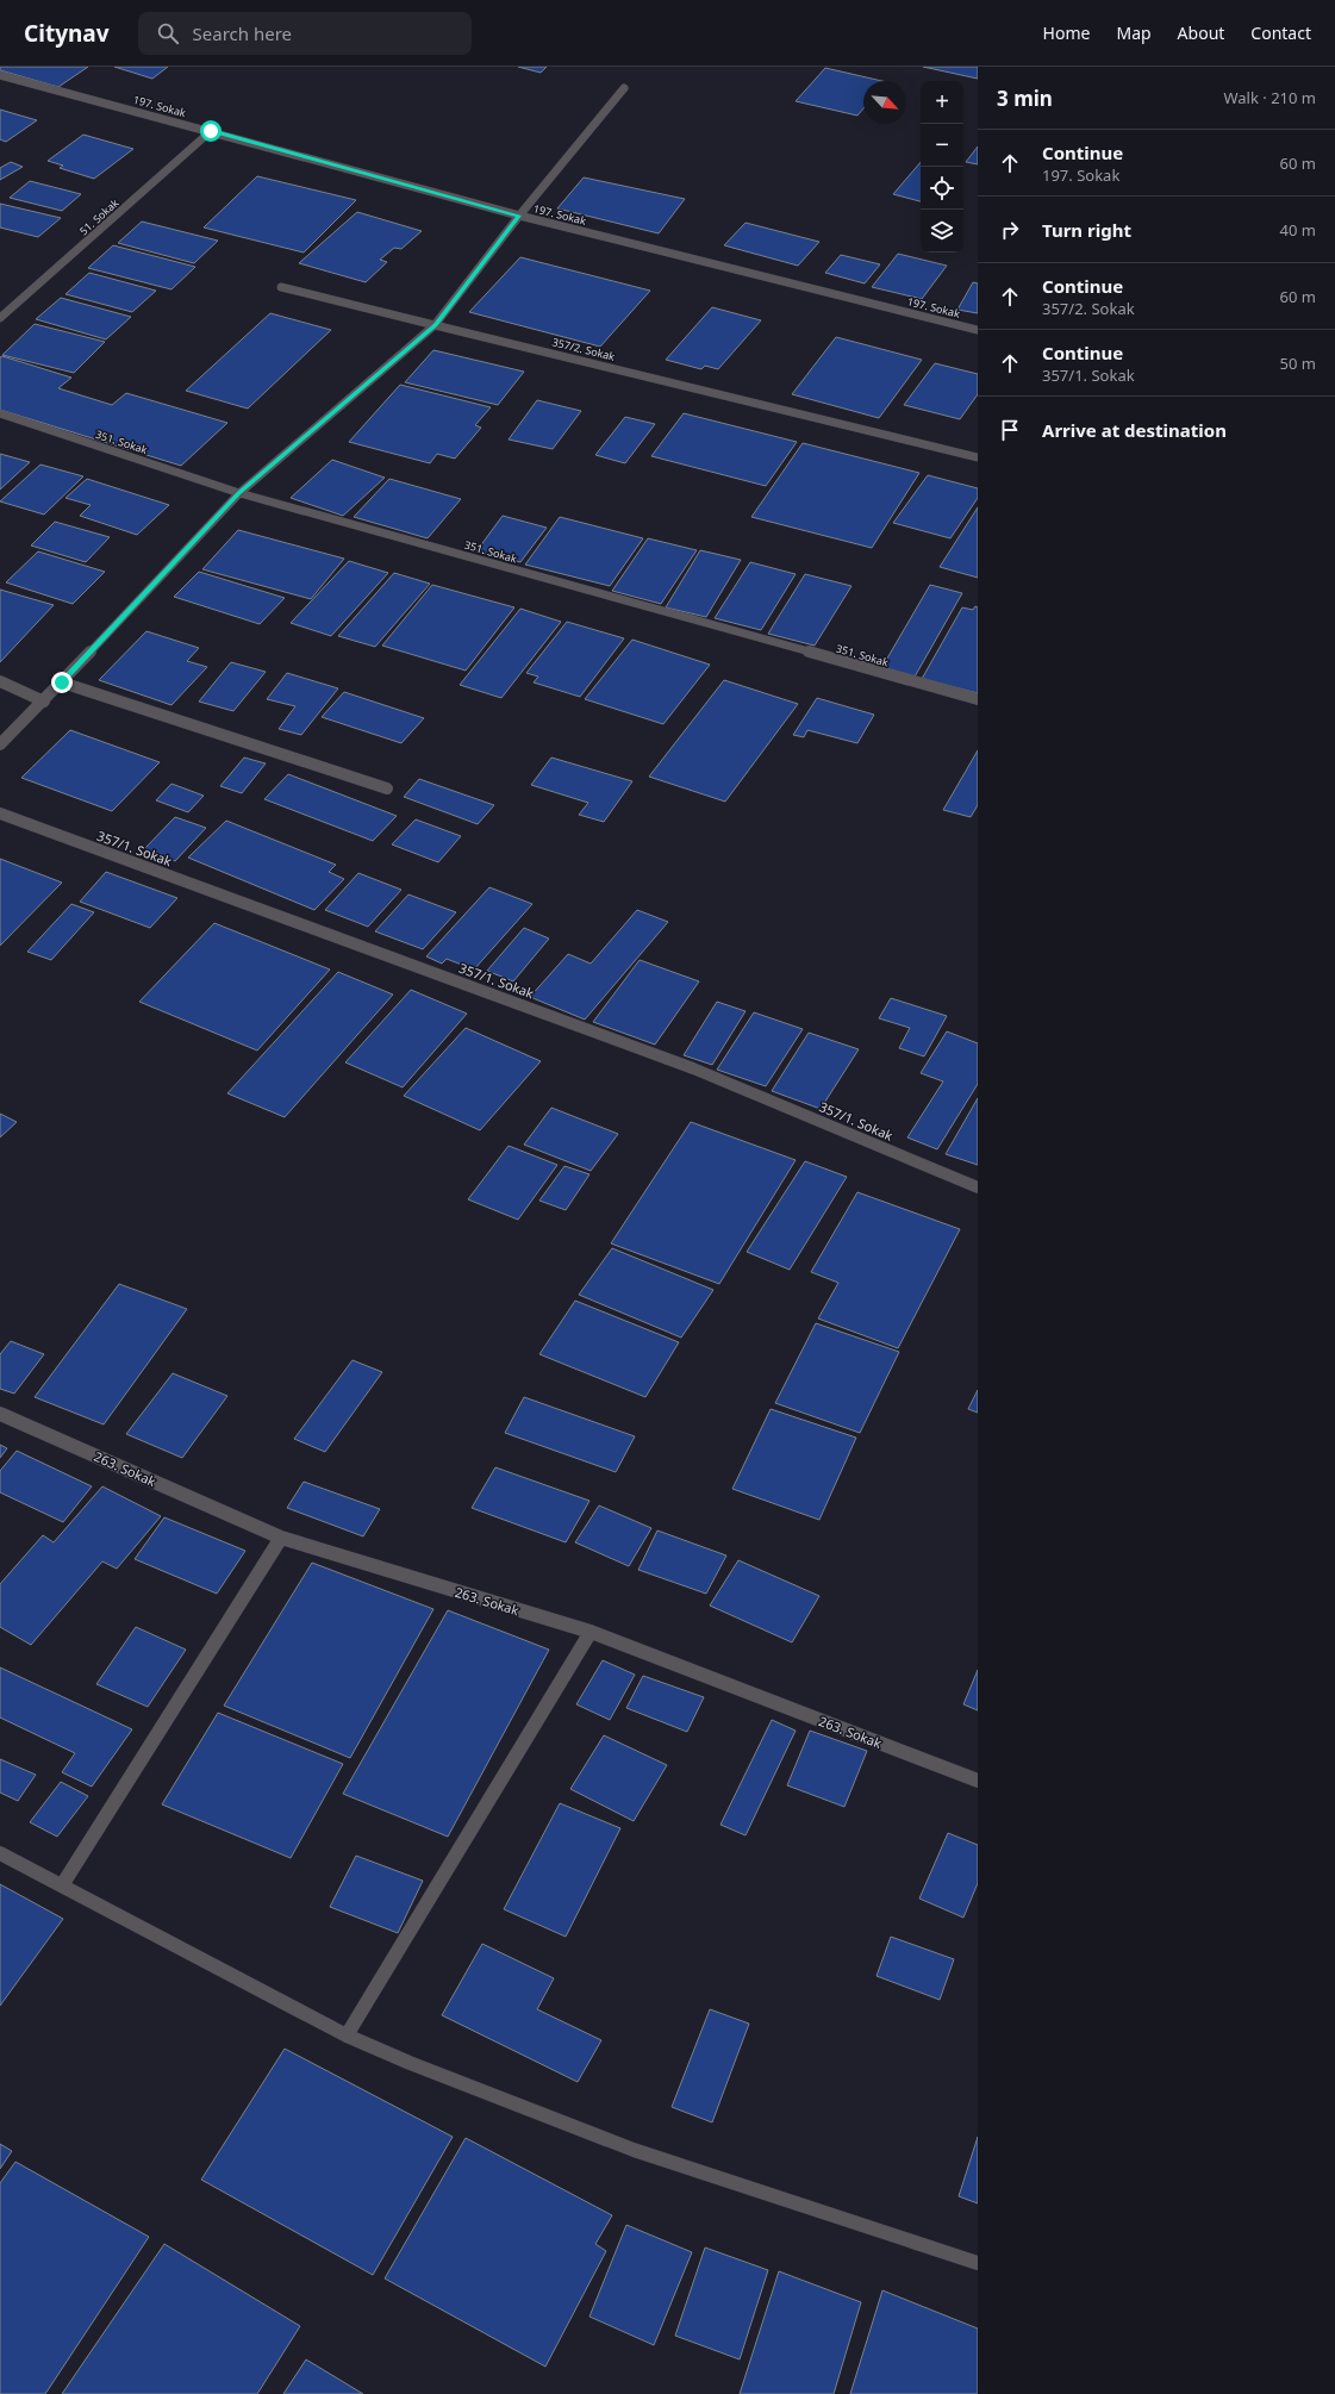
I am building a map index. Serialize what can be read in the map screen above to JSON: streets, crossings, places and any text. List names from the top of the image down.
{
  "streets": {
    "street": [
      "197. Sokak",
      "51. Sokak",
      "357/2. Sokak",
      "351. Sokak",
      "357/1. Sokak",
      "263. Sokak"
    ]
  },
  "crossings": [
    ["197. Sokak", "51. Sokak"]
  ],
  "north": "bottom right",
  "page": {
    "header": "Citynav",
    "search": "Search here",
    "nav": [
      "Home",
      "Map",
      "About",
      "Contact"
    ],
    "heading": ["3 min", "Walk · 210 m"],
    "map_buttons": ["+", "−"],
    "list": [
      ["Continue", "197. Sokak", "60 m"],
      ["Turn right", "40 m"],
      ["Continue", "357/2. Sokak", "60 m"],
      ["Continue", "357/1. Sokak", "50 m"],
      "Arrive at destination"
    ]
  }
}
